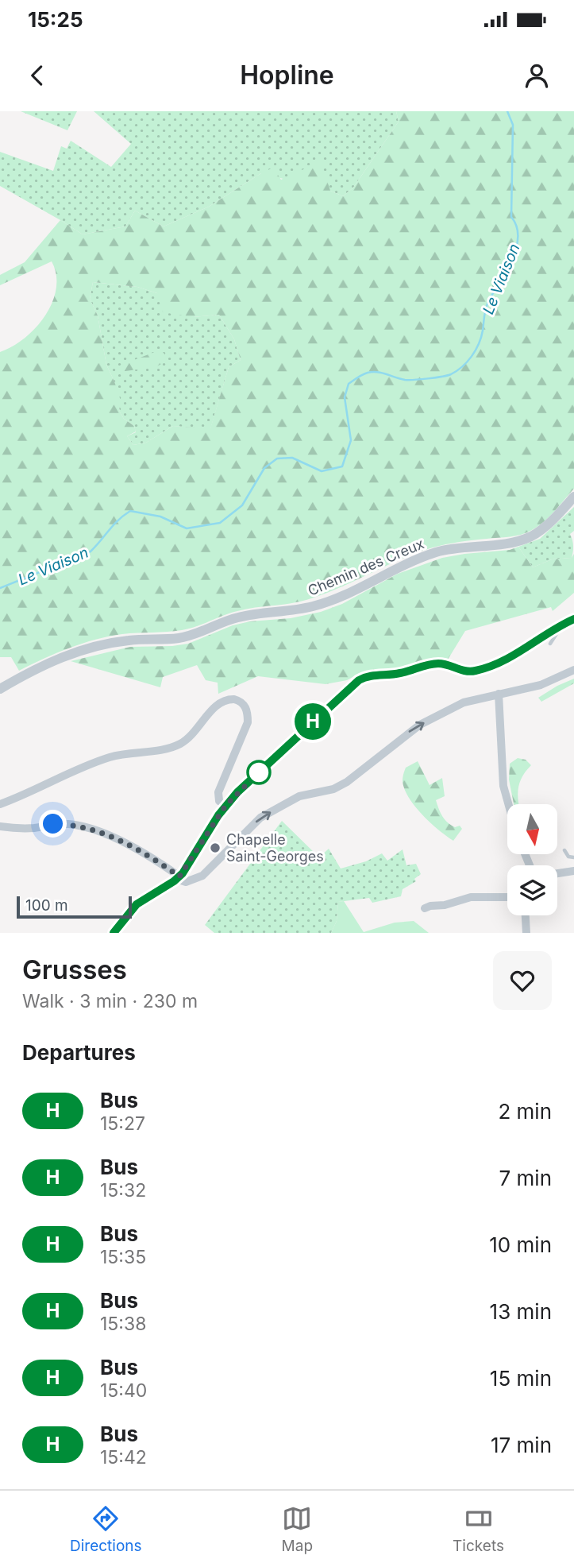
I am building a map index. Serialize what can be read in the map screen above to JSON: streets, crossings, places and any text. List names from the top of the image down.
{
  "streets": {
    "street": ["Chemin des Creux"]
  },
  "water": ["Le Viaison"],
  "places": ["Chapelle Saint-Georges"],
  "lines": ["bus line H"],
  "scale_bar": "100 m",
  "north": "bottom",
  "page": {
    "status": "15:25",
    "header": "Hopline",
    "on_map": "H",
    "scale": "100 m",
    "heading": [
      ["Grusses", "Walk · 3 min · 230 m"],
      "Departures"
    ],
    "list": [
      {
        "mark": "H",
        "name": "Bus",
        "note": "15:27",
        "value": "2 min"
      },
      {
        "mark": "H",
        "name": "Bus",
        "note": "15:32",
        "value": "7 min"
      },
      {
        "mark": "H",
        "name": "Bus",
        "note": "15:35",
        "value": "10 min"
      },
      {
        "mark": "H",
        "name": "Bus",
        "note": "15:38",
        "value": "13 min"
      },
      {
        "mark": "H",
        "name": "Bus",
        "note": "15:40",
        "value": "15 min"
      },
      {
        "mark": "H",
        "name": "Bus",
        "note": "15:42",
        "value": "17 min"
      }
    ],
    "tabs": ["Directions", "Map", "Tickets"]
  }
}
